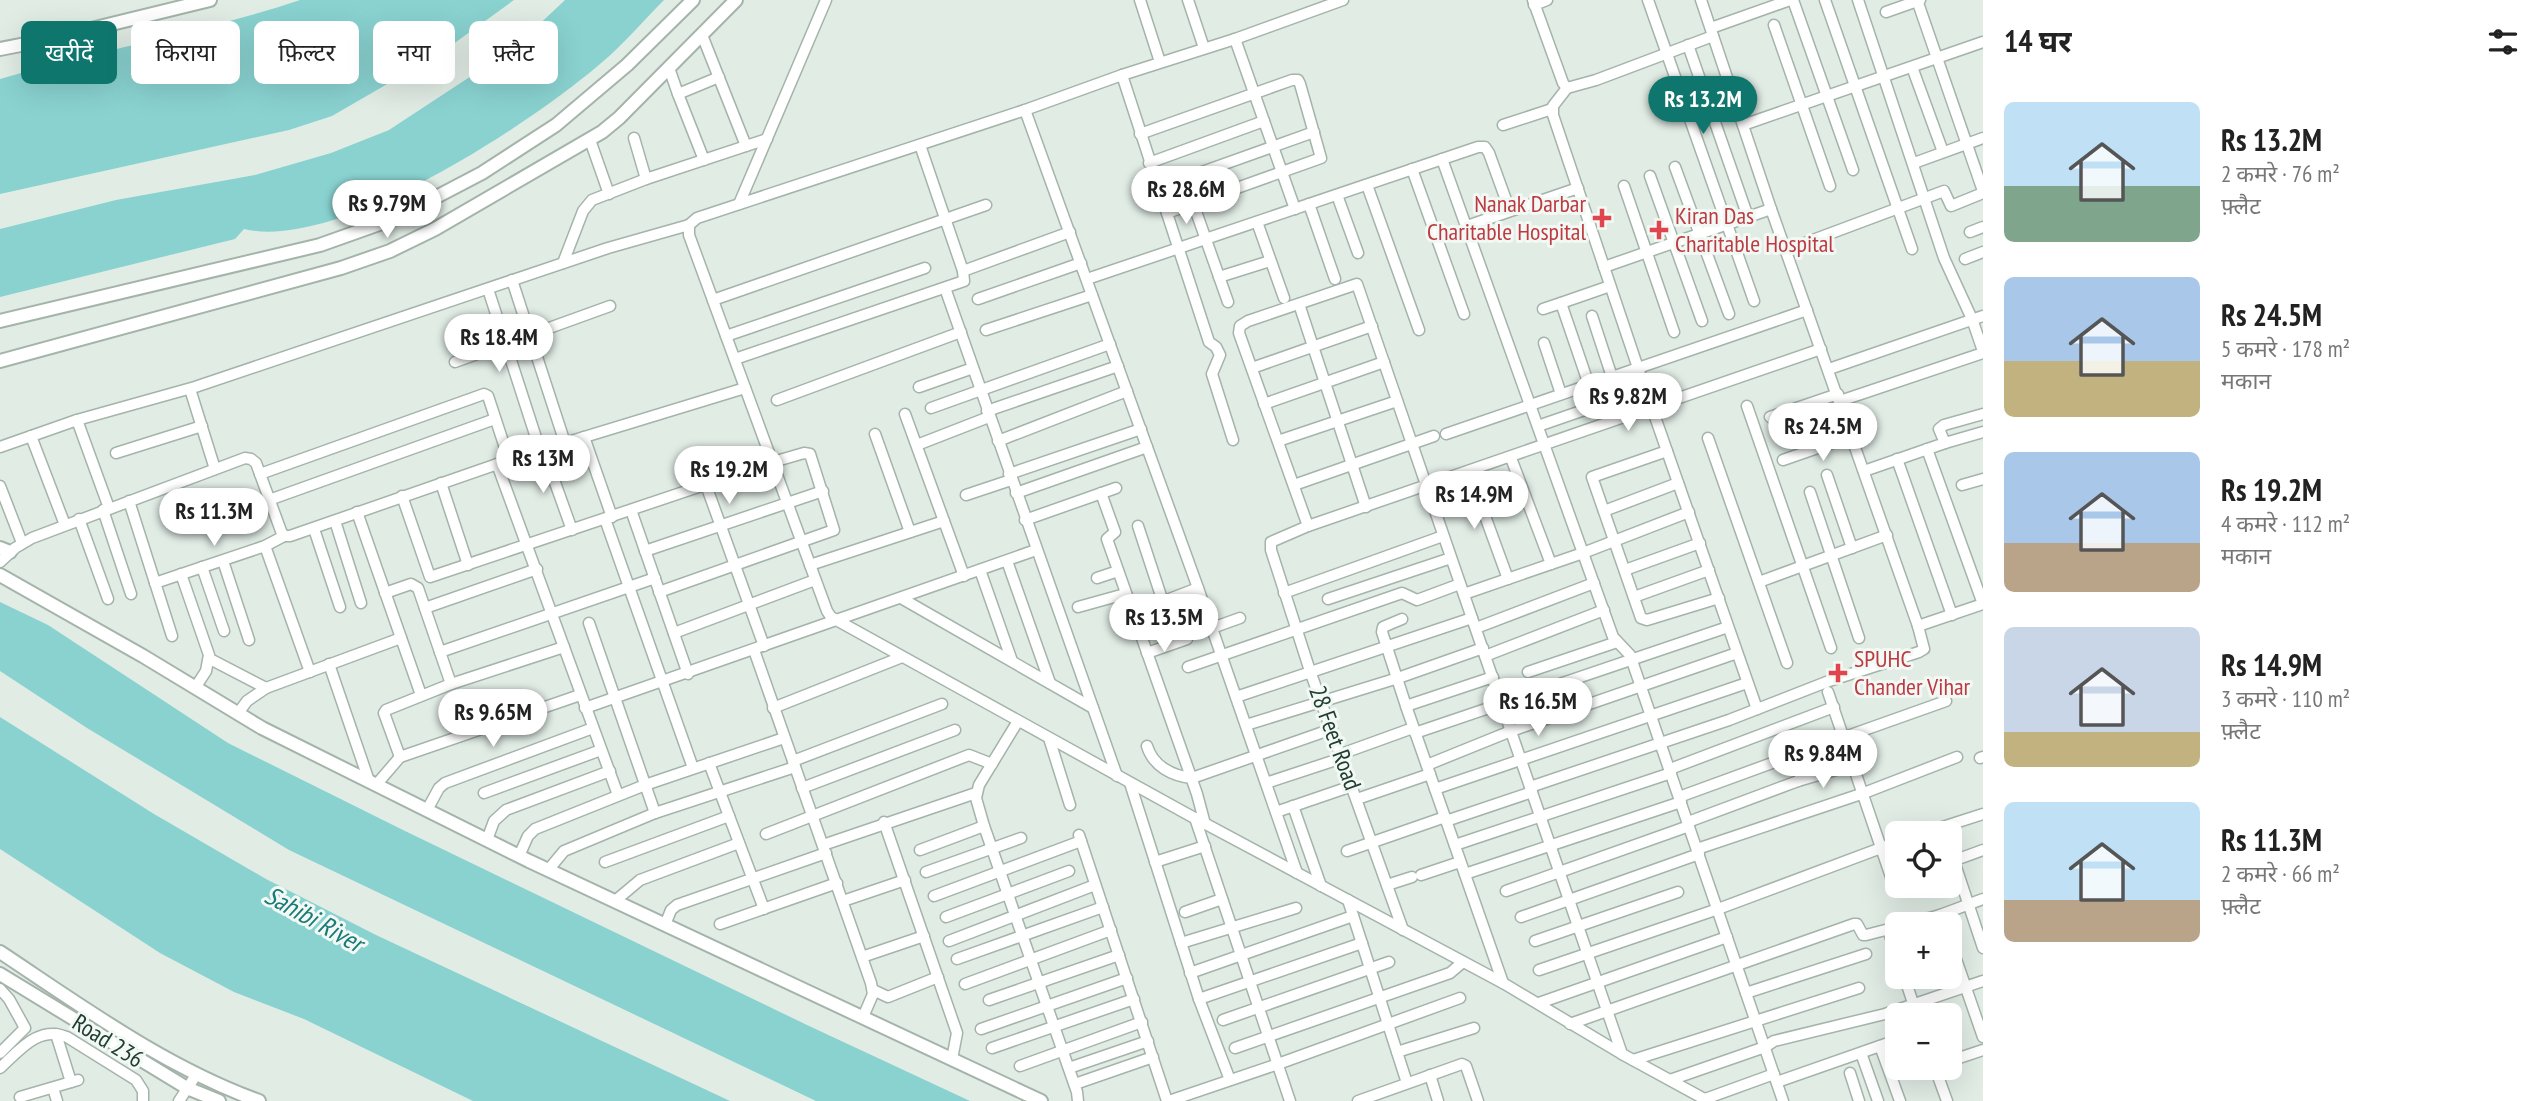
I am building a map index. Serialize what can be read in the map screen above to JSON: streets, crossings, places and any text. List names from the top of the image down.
{
  "streets": {
    "street": ["28 Feet Road", "Road 236"]
  },
  "water": ["Sahibi River"],
  "places": {
    "health": ["Nanak Darbar Charitable Hospital", "Kiran Das Charitable Hospital", "SPUHC Chander Vihar"]
  },
  "page": {
    "heading": "14 घर",
    "chip": [
      "खरीदें",
      "किराया",
      "फ़िल्टर",
      "नया",
      "फ़्लैट"
    ],
    "price": [
      "Rs 13.2M",
      "Rs 28.6M",
      "Rs 9.79M",
      "Rs 18.4M",
      "Rs 9.82M",
      "Rs 24.5M",
      "Rs 13M",
      "Rs 19.2M",
      "Rs 14.9M",
      "Rs 11.3M",
      "Rs 13.5M",
      "Rs 16.5M",
      "Rs 9.65M",
      "Rs 9.84M"
    ],
    "list": [
      {
        "name": "Rs 13.2M",
        "note": "2 कमरे · 76 m² · फ़्लैट"
      },
      {
        "name": "Rs 24.5M",
        "note": "5 कमरे · 178 m² · मकान"
      },
      {
        "name": "Rs 19.2M",
        "note": "4 कमरे · 112 m² · मकान"
      },
      {
        "name": "Rs 14.9M",
        "note": "3 कमरे · 110 m² · फ़्लैट"
      },
      {
        "name": "Rs 11.3M",
        "note": "2 कमरे · 66 m² · फ़्लैट"
      }
    ],
    "map_buttons": ["+", "−"]
  }
}
